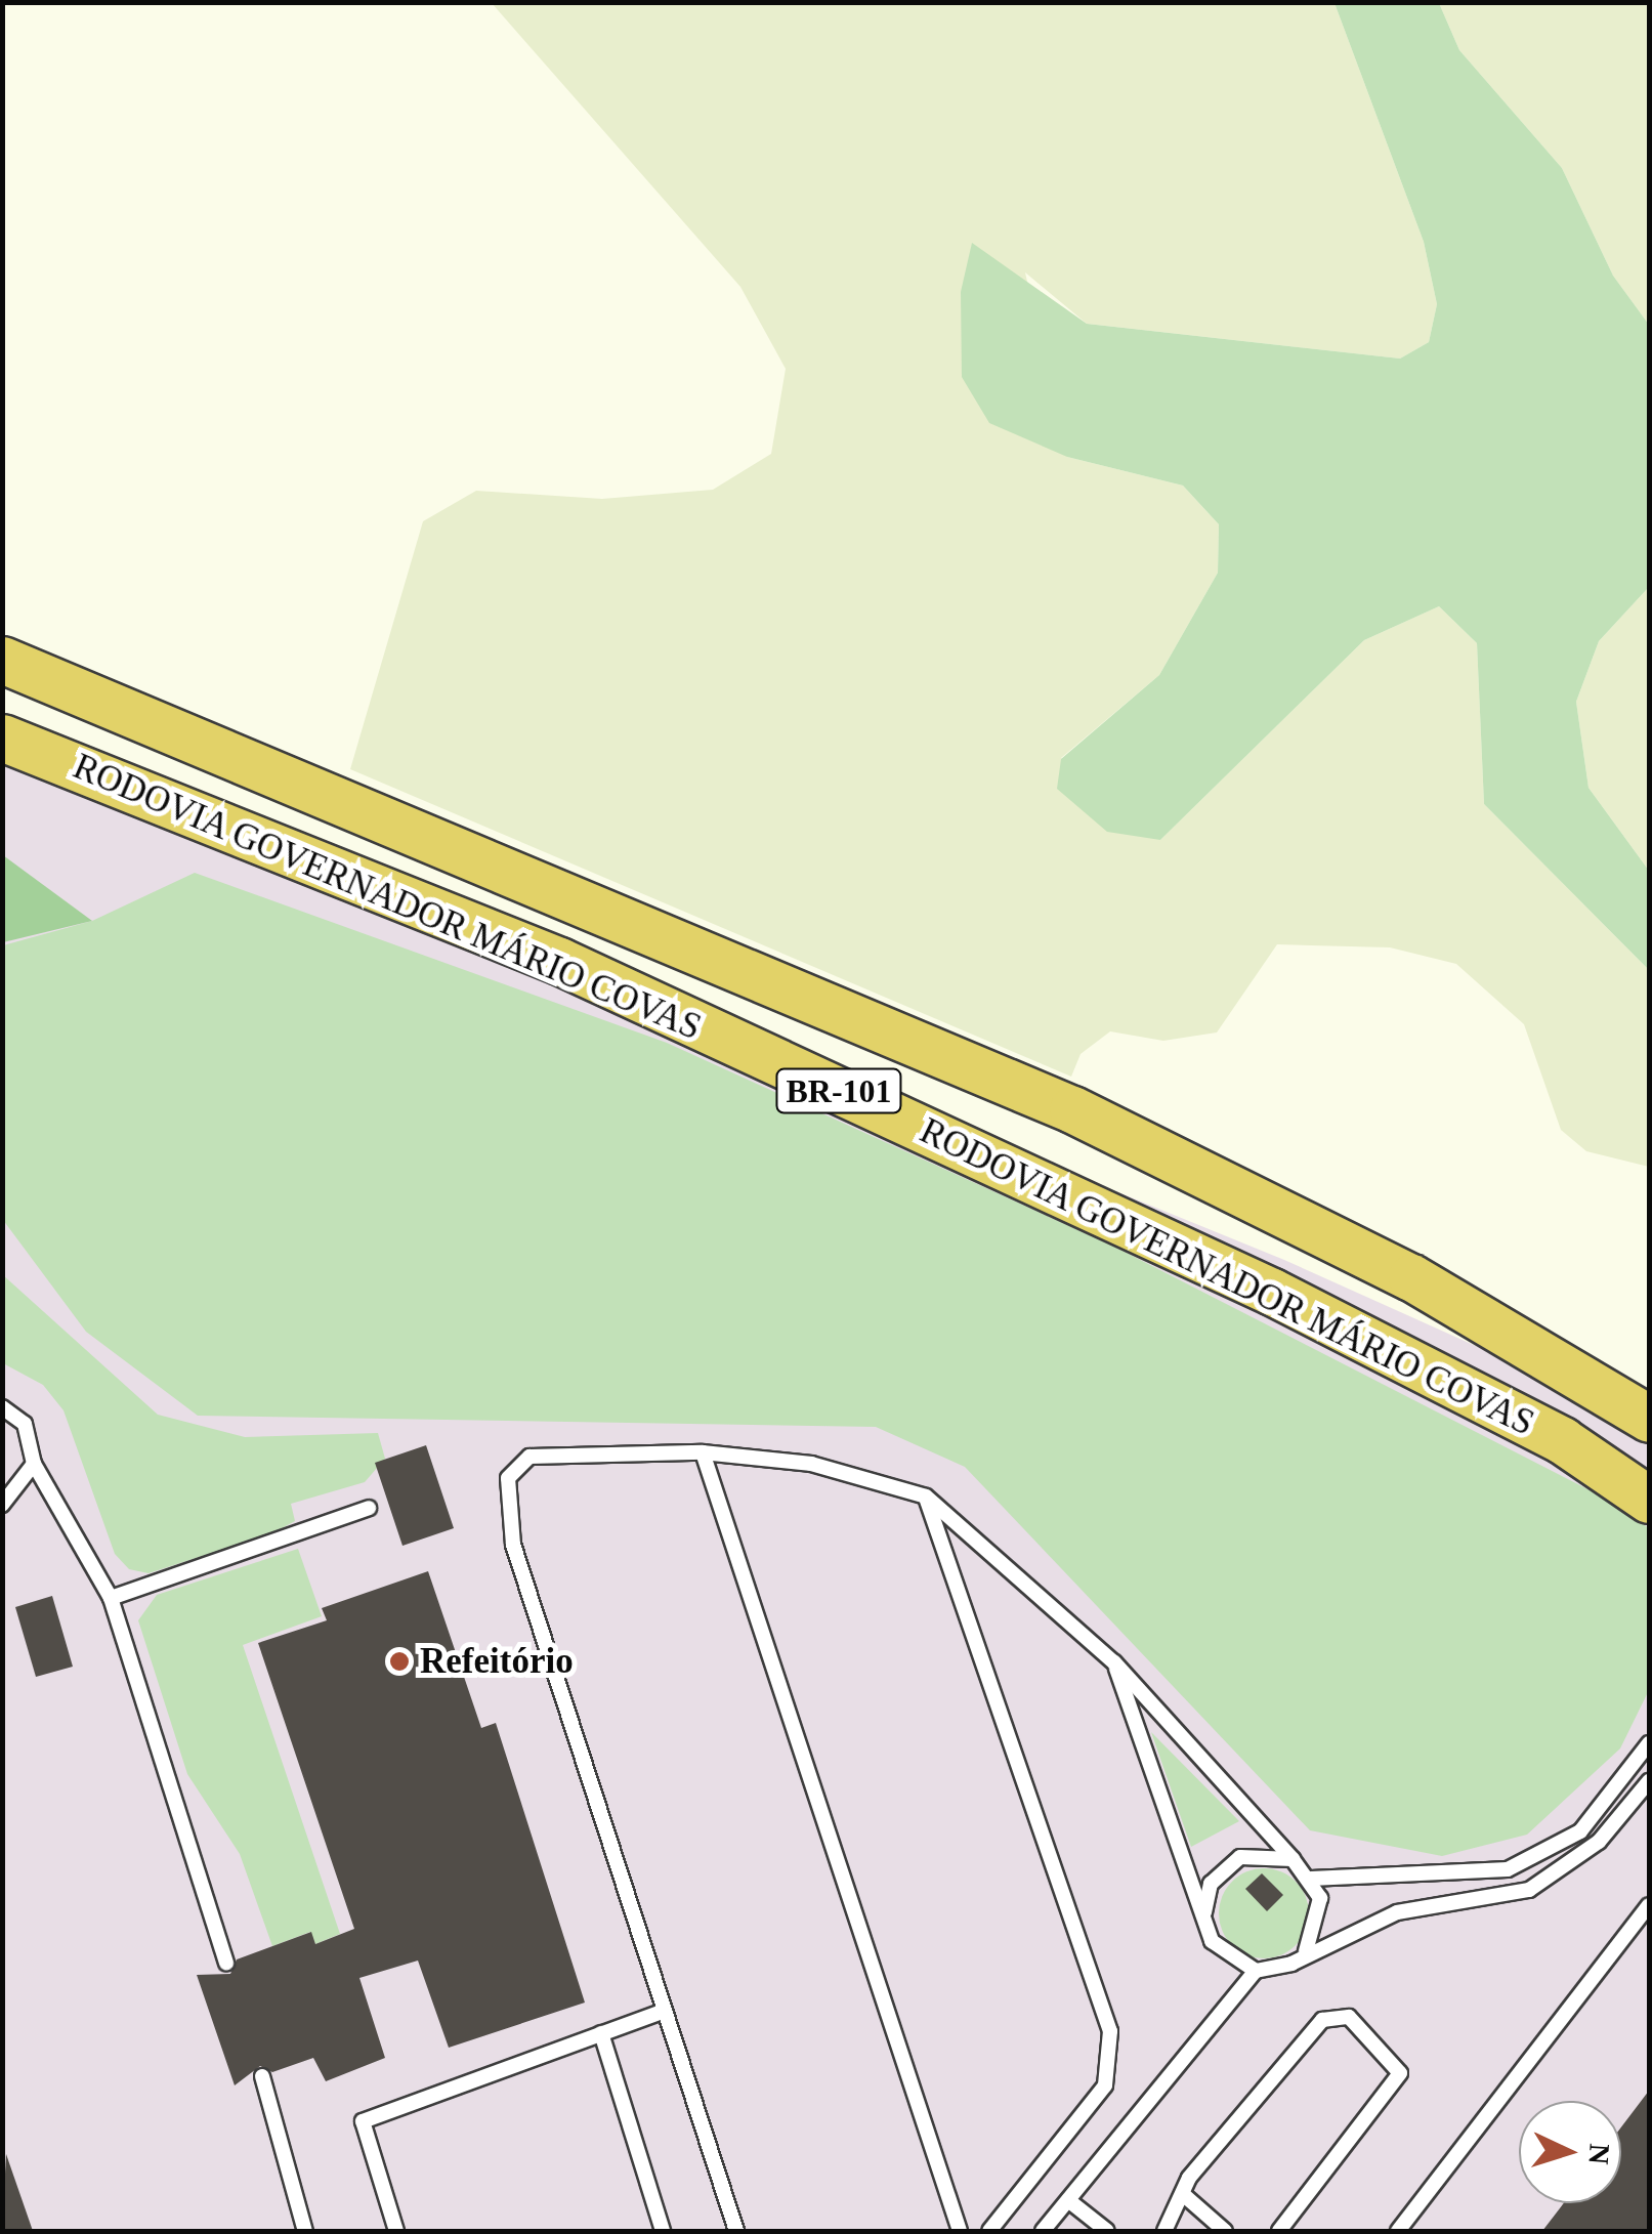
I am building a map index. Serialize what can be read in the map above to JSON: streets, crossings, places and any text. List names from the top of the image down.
{
  "streets": {
    "highway": ["RODOVIA GOVERNADOR MÁRIO COVAS", "BR-101"]
  },
  "places": ["Refeitório"],
  "north": "right"
}
